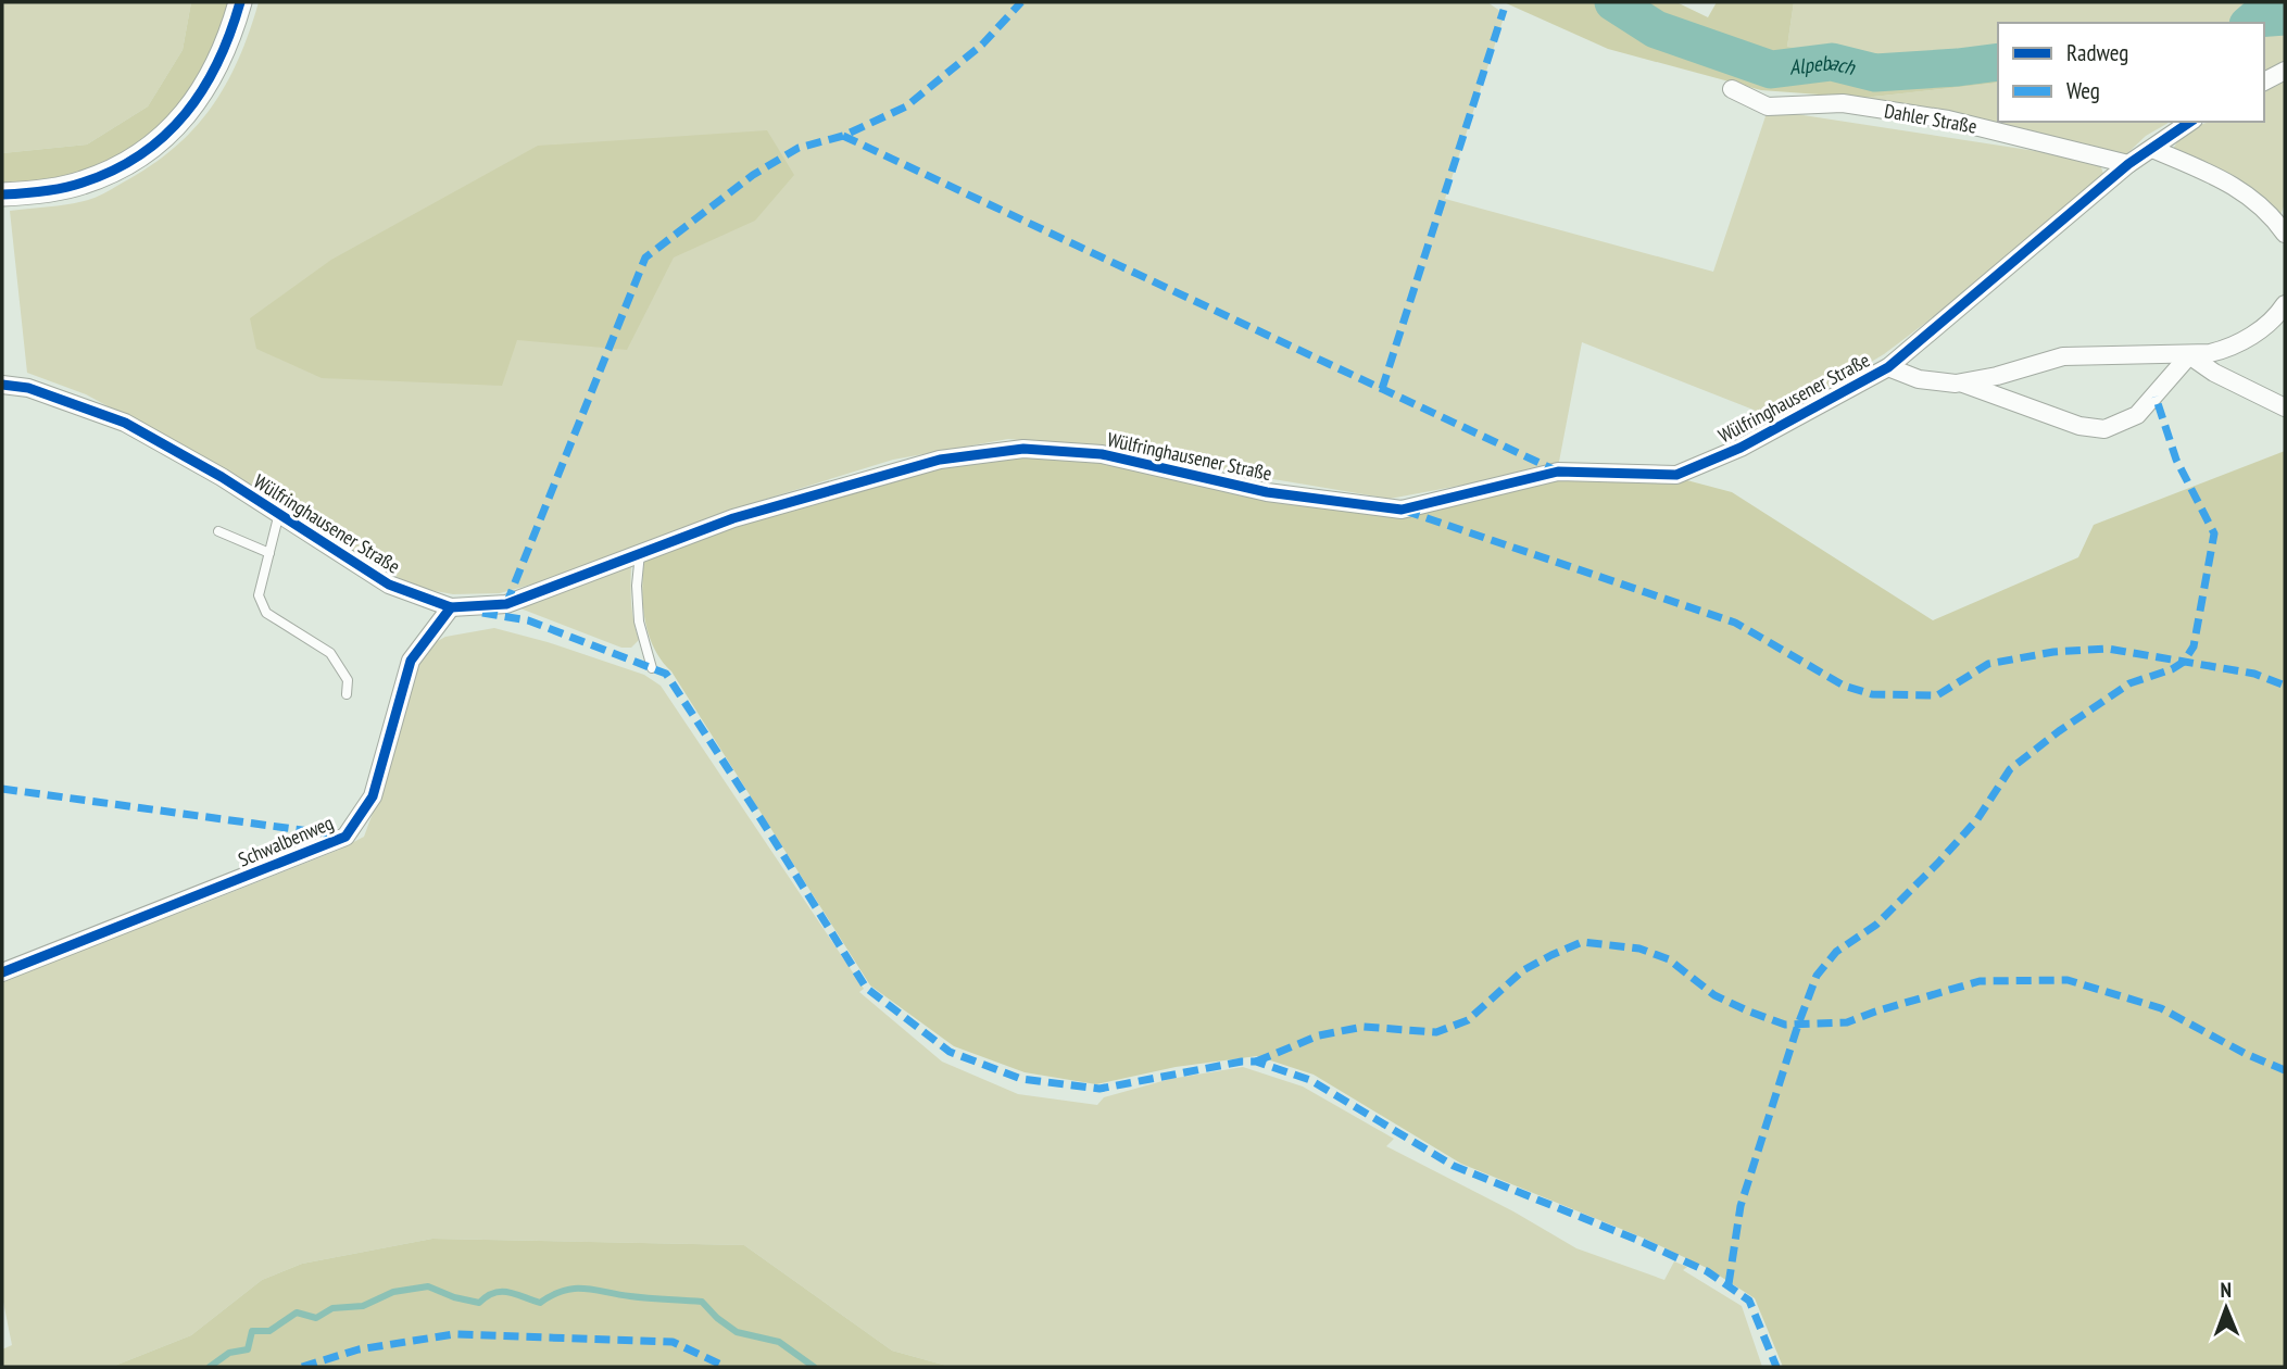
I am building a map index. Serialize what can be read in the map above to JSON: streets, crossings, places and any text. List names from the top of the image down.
{
  "streets": {
    "street": ["Dahler Straße", "Wülfringhausener Straße", "Schwalbenweg"]
  },
  "crossings": [
    ["Dahler Straße", "Wülfringhausener Straße"],
    ["Wülfringhausener Straße", "Schwalbenweg"]
  ],
  "water": ["Alpebach"],
  "legend": ["Radweg", "Weg"],
  "north": "top"
}
